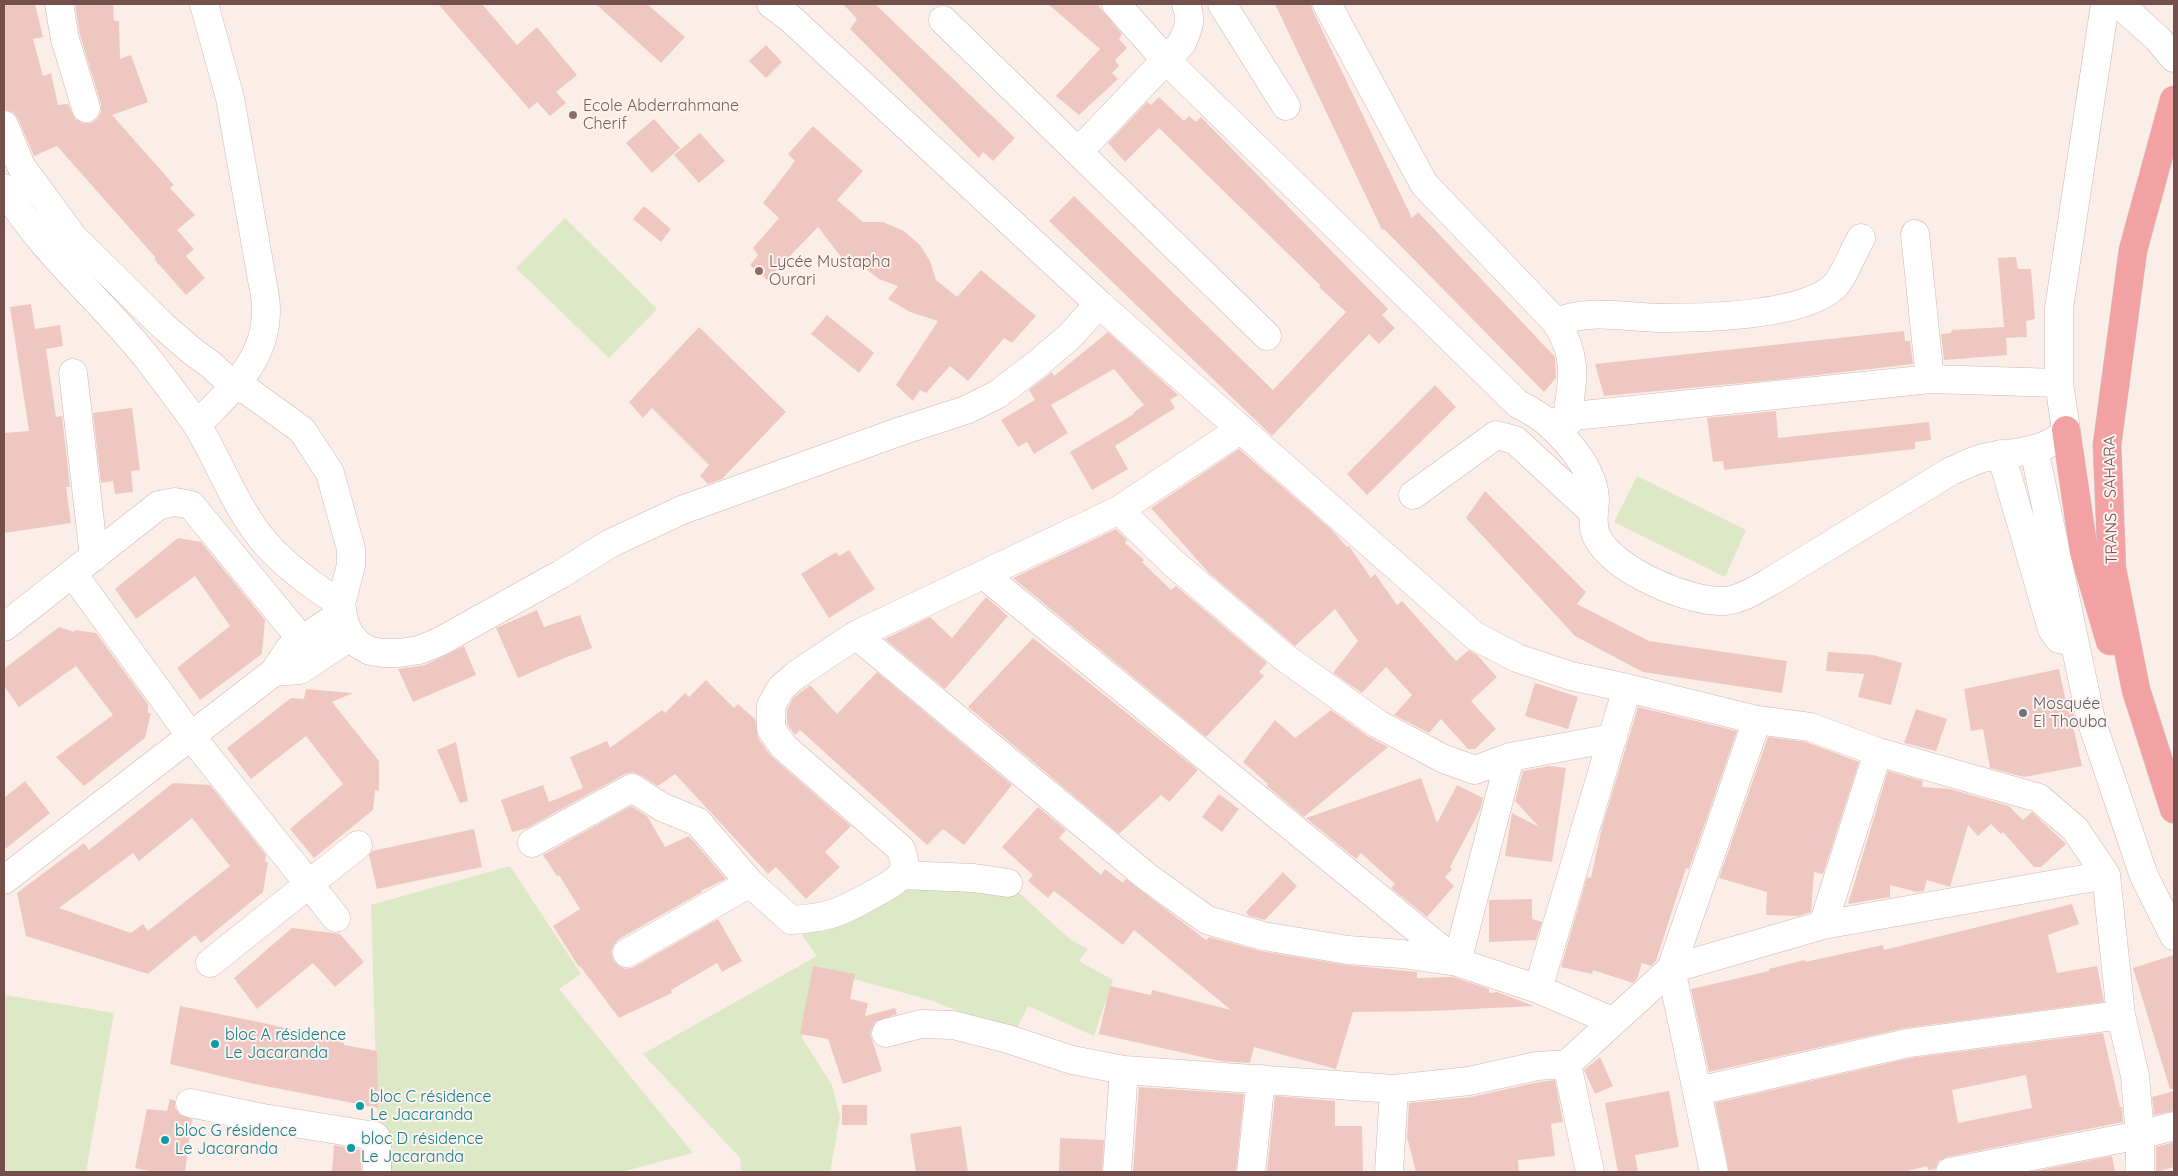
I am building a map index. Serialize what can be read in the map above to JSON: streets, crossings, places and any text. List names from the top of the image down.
{
  "streets": {
    "highway": ["TRANS - SAHARA"]
  },
  "places": [
    "Ecole Abderrahmane Cherif",
    "Lycée Mustapha Ourari",
    "Mosquée El Thouba",
    "bloc A résidence Le Jacaranda",
    "bloc C résidence Le Jacaranda",
    "bloc G résidence Le Jacaranda",
    "bloc D résidence Le Jacaranda"
  ]
}
